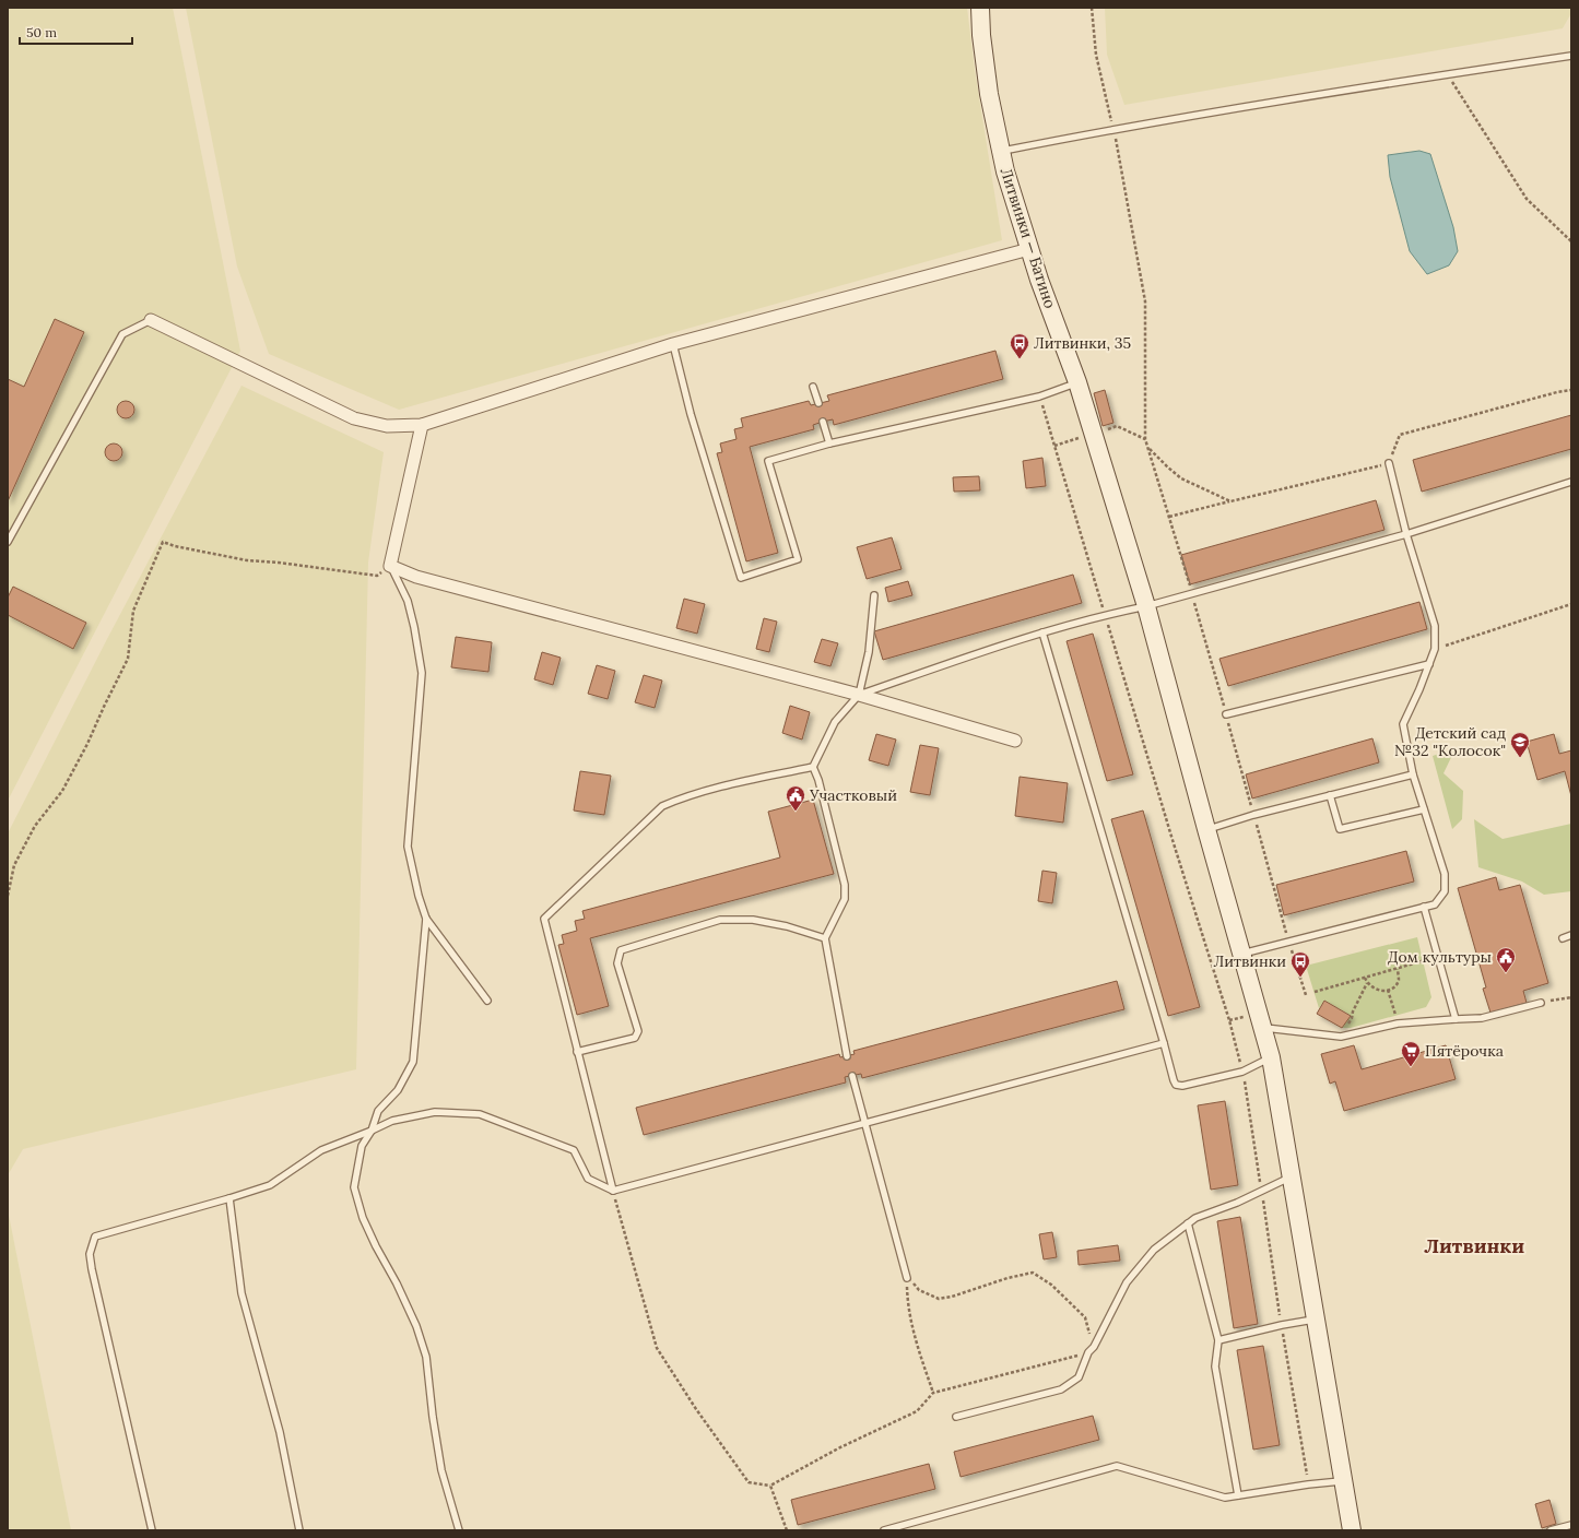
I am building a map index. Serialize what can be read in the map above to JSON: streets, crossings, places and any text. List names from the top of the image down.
{
  "streets": {
    "street": ["Литвинки — Батино"]
  },
  "districts": ["Литвинки"],
  "places": {
    "bus stop": ["Литвинки, 35", "Литвинки"],
    "school or university": ["Детский сад №32 \"Колосок\""],
    "public building": ["Участковый", "Дом культуры"],
    "supermarket": ["Пятёрочка"]
  },
  "scale_bar": "50 m"
}
